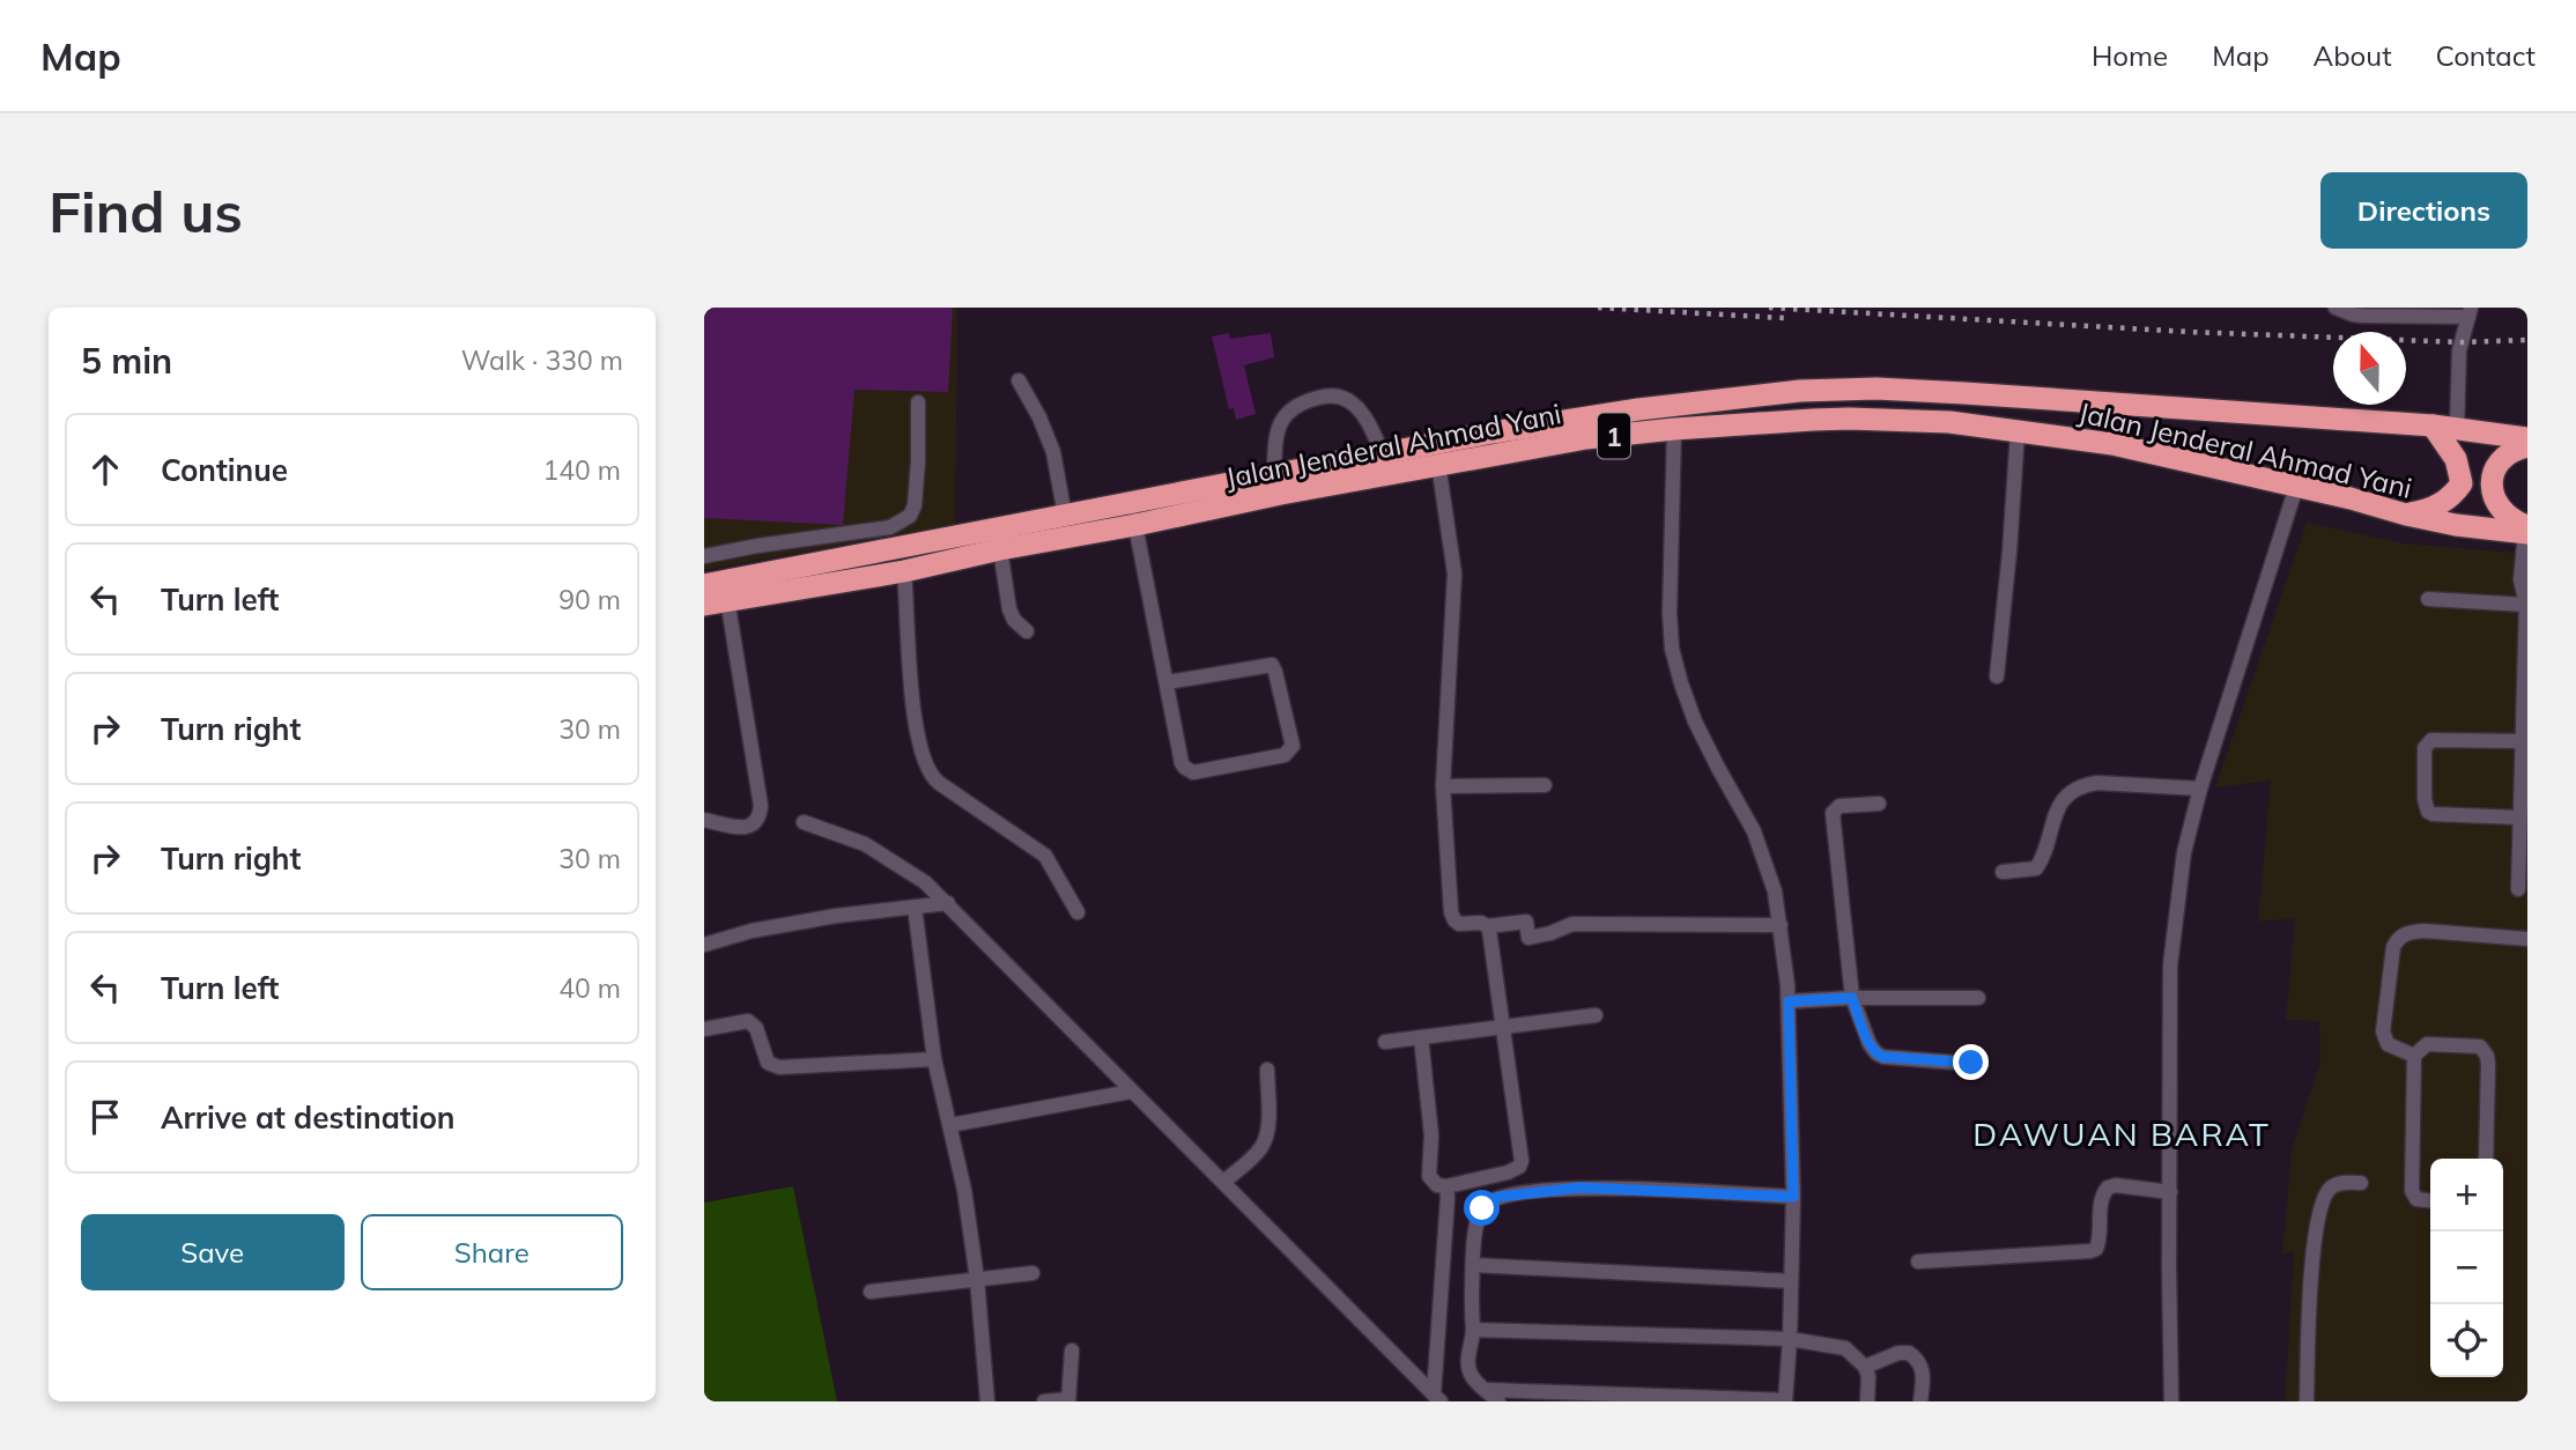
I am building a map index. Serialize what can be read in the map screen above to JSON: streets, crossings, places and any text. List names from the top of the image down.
{
  "streets": {
    "highway": ["1", "Jalan Jenderal Ahmad Yani"]
  },
  "districts": ["DAWUAN BARAT"],
  "north": "top",
  "page": {
    "header": "Map",
    "nav": [
      "Home",
      "Map",
      "About",
      "Contact"
    ],
    "buttons": [
      "Directions",
      ["Save", "Share"]
    ],
    "title": "Find us",
    "heading": ["5 min", "Walk · 330 m"],
    "list": [
      ["Continue", "140 m"],
      ["Turn left", "90 m"],
      ["Turn right", "30 m"],
      ["Turn right", "30 m"],
      ["Turn left", "40 m"],
      "Arrive at destination"
    ],
    "map_buttons": ["+", "−"]
  }
}
